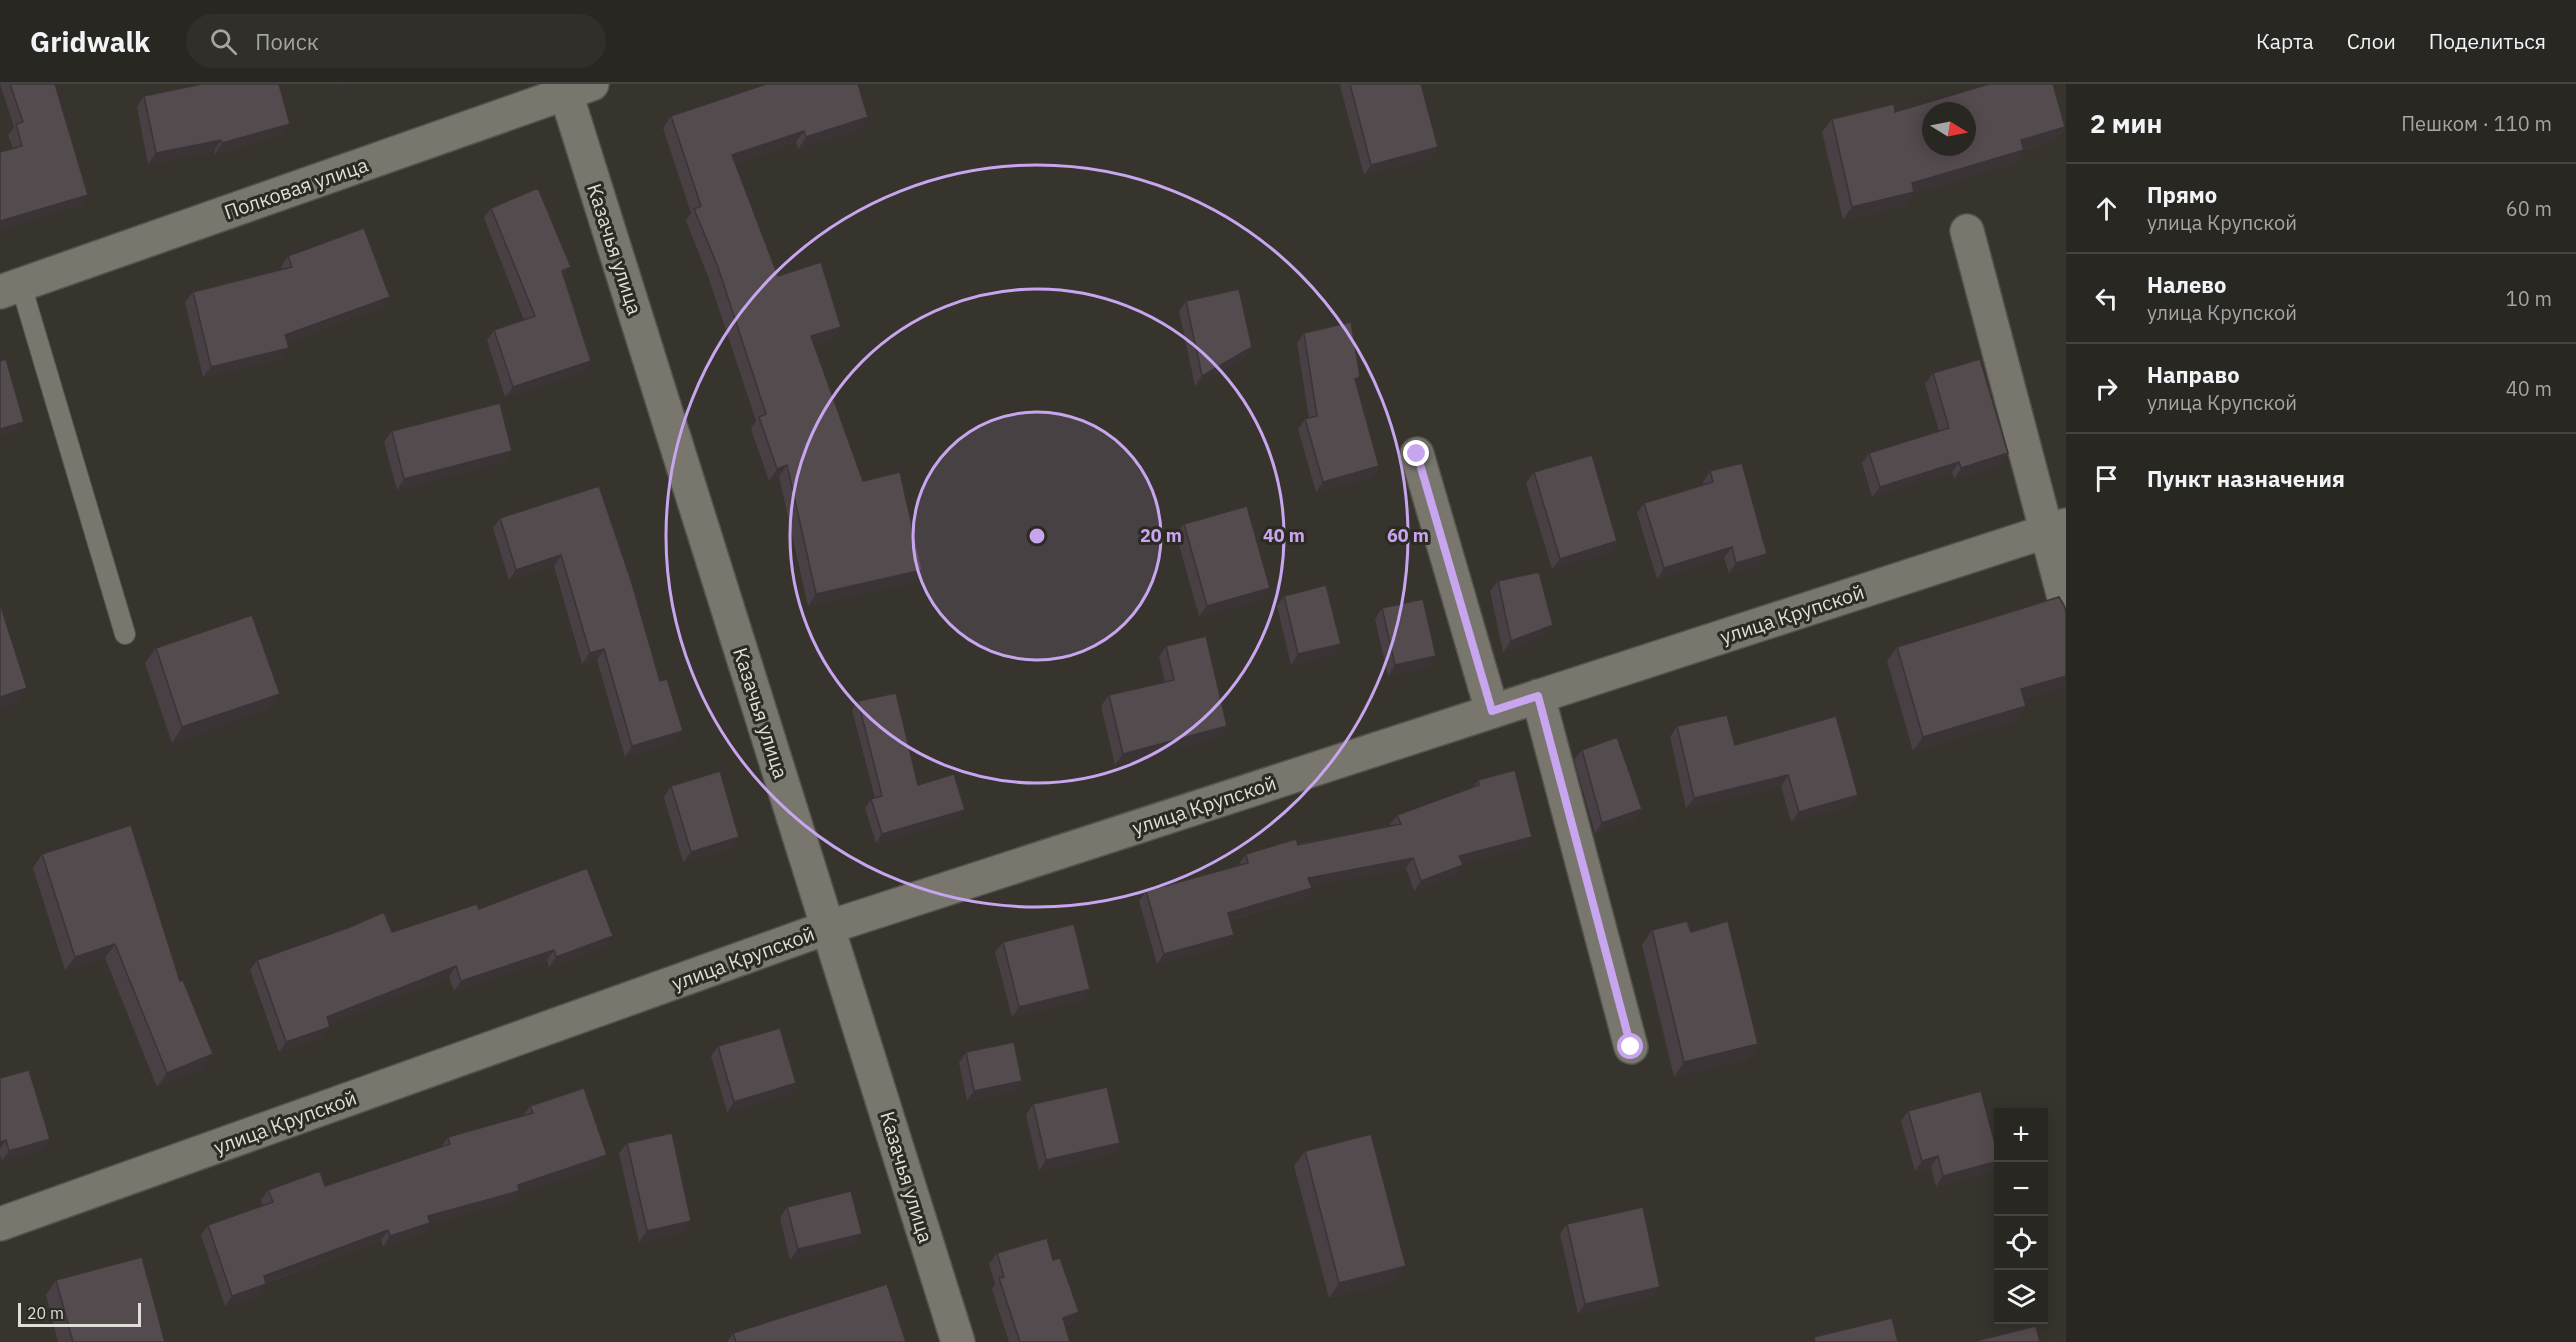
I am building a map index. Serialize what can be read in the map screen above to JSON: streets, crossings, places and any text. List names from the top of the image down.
{
  "streets": {
    "street": ["Полковая улица", "Казачья улица", "улица Крупской"]
  },
  "crossings": [
    ["Полковая улица", "Казачья улица"],
    ["Казачья улица", "улица Крупской"]
  ],
  "scale_bar": "20 m",
  "north": "right",
  "page": {
    "header": "Gridwalk",
    "search": "Поиск",
    "nav": ["Карта", "Слои", "Поделиться"],
    "heading": ["2 мин", "Пешком · 110 m"],
    "list": [
      ["Прямо", "улица Крупской", "60 m"],
      ["Налево", "улица Крупской", "10 m"],
      ["Направо", "улица Крупской", "40 m"],
      "Пункт назначения"
    ],
    "map_buttons": ["+", "−"],
    "scale": "20 m"
  },
  "rings": ["20 m", "40 m", "60 m"]
}
